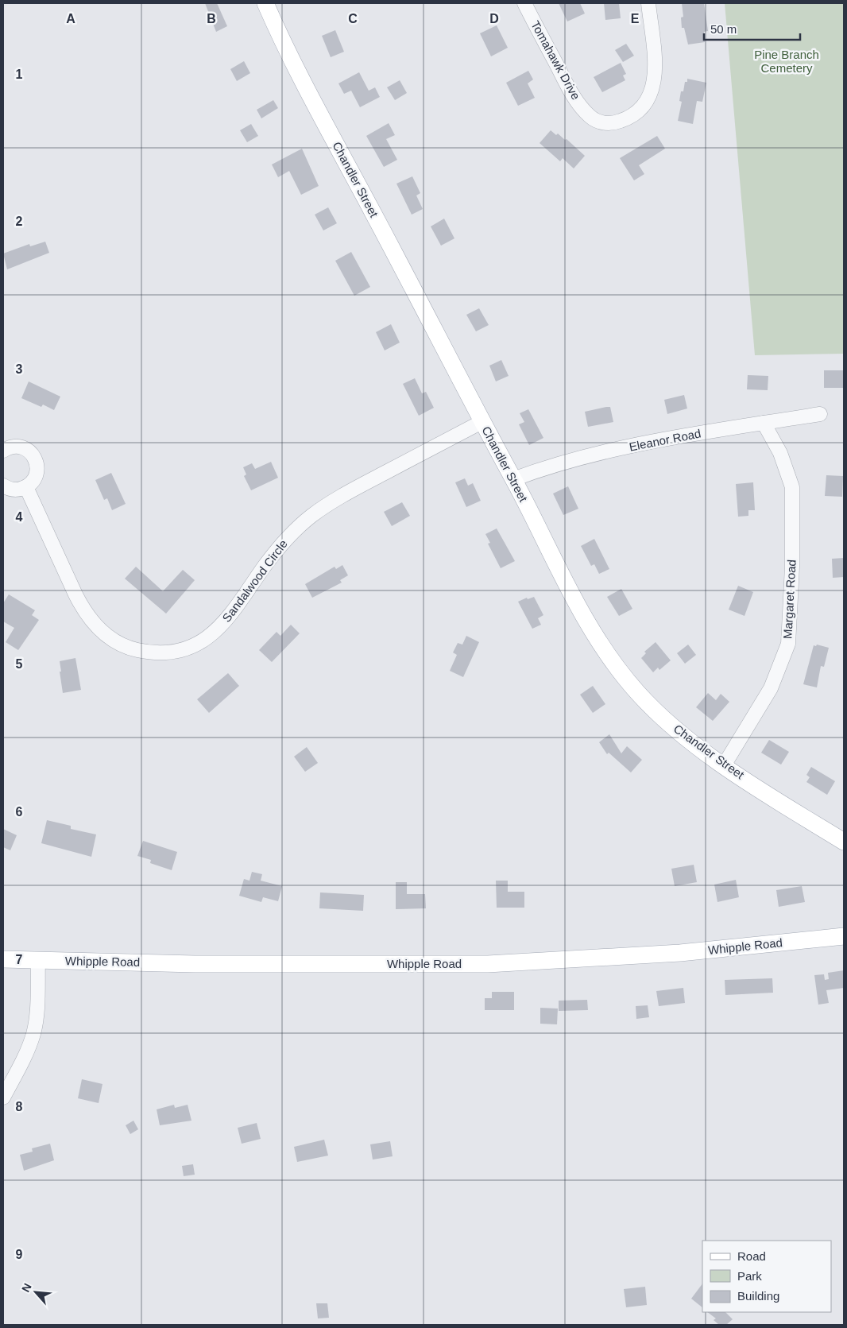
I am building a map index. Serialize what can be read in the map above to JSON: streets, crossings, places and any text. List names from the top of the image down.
{
  "streets": {
    "main road": ["Chandler Street", "Whipple Road"],
    "street": [
      "Tomahawk Drive",
      "Eleanor Road",
      "Sandalwood Circle",
      "Margaret Road"
    ]
  },
  "crossings": [
    ["Chandler Street", "Eleanor Road"],
    ["Chandler Street", "Sandalwood Circle"],
    ["Chandler Street", "Margaret Road"],
    ["Eleanor Road", "Margaret Road"]
  ],
  "parks": ["Pine Branch Cemetery"],
  "legend": ["Road", "Park", "Building"],
  "scale_bar": "50 m",
  "north": "top left",
  "grid": {
    "columns": [
      "A",
      "B",
      "C",
      "D",
      "E"
    ],
    "rows": [
      "1",
      "2",
      "3",
      "4",
      "5",
      "6",
      "7",
      "8",
      "9"
    ]
  }
}
